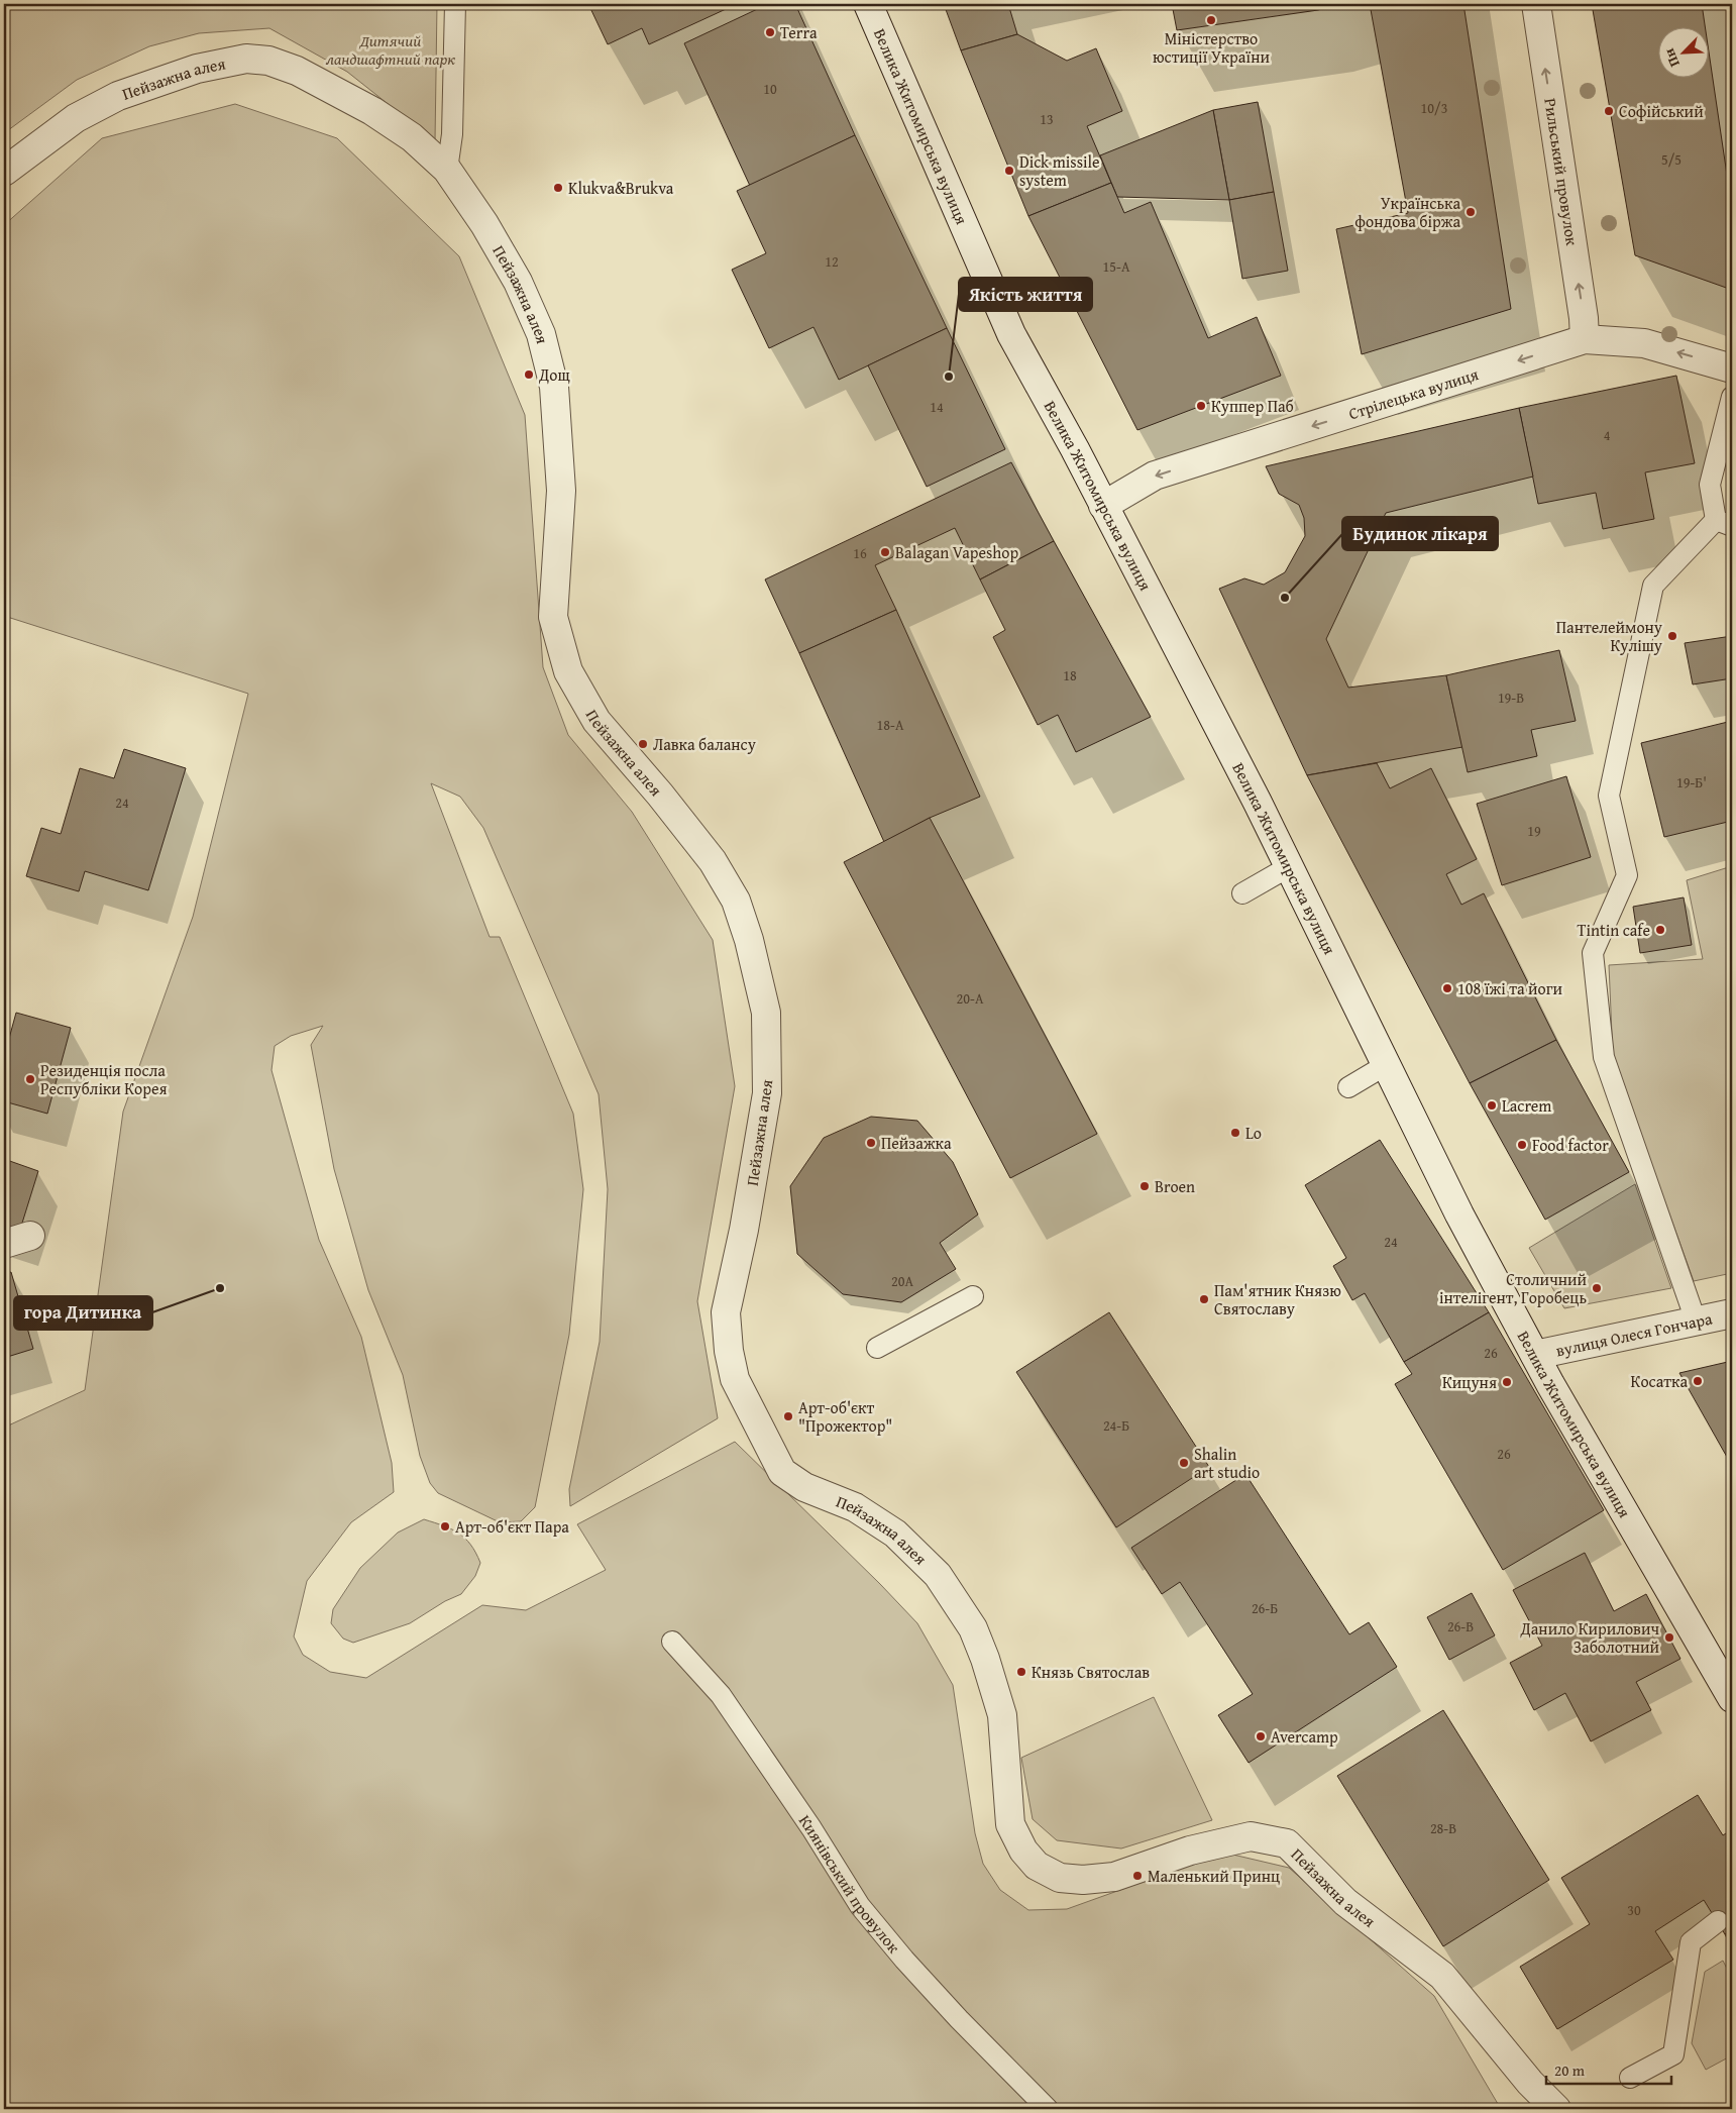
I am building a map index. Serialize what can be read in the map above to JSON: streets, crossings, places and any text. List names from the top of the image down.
{
  "streets": {
    "street": [
      "Пейзажна алея",
      "Велика Житомирська вулиця",
      "Рильський провулок",
      "Стрілецька вулиця",
      "вулиця Олеся Гончара"
    ],
    "lane": ["Киянівський провулок"]
  },
  "crossings": [
    ["Велика Житомирська вулиця", "Стрілецька вулиця"],
    ["Велика Житомирська вулиця", "вулиця Олеся Гончара"],
    ["Рильський провулок", "Стрілецька вулиця"]
  ],
  "one_way": ["Рильський провулок", "Стрілецька вулиця"],
  "parks": ["Дитячий ландшафтний парк"],
  "places": [
    "Міністерство юстиції України",
    "Terra",
    "Софійський",
    "Dick missile system",
    "Klukva&Brukva",
    "Українська фондова біржа",
    "Дощ",
    "Якість життя",
    "Куппер Паб",
    "Balagan Vapeshop",
    "Будинок лікаря",
    "Пантелеймону Кулішу",
    "Лавка балансу",
    "Tintin cafe",
    "108 їжі та йоги",
    "Резиденція посла Республіки Корея",
    "Lacrem",
    "Lo",
    "Пейзажка",
    "Food factor",
    "Broen",
    "гора Дитинка",
    "Столичний інтелігент, Горобець",
    "Пам'ятник Князю Святославу",
    "Косатка",
    "Кицуня",
    "Арт-об'єкт \"Прожектор\"",
    "Shalin art studio",
    "Арт-об'єкт Пара",
    "Данило Кирилович Заболотний",
    "Князь Святослав",
    "Avercamp",
    "Маленький Принц"
  ],
  "house_numbers": [
    "10",
    "10/3",
    "13",
    "5/5",
    "12",
    "15-А",
    "14",
    "4",
    "16",
    "18",
    "19-В",
    "18-А",
    "19-Б'",
    "24",
    "19",
    "20-А",
    "24",
    "20А",
    "26",
    "24-Б",
    "26",
    "26-Б",
    "26-В",
    "28-В",
    "30"
  ],
  "scale_bar": "20 m",
  "north": "bottom left"
}
